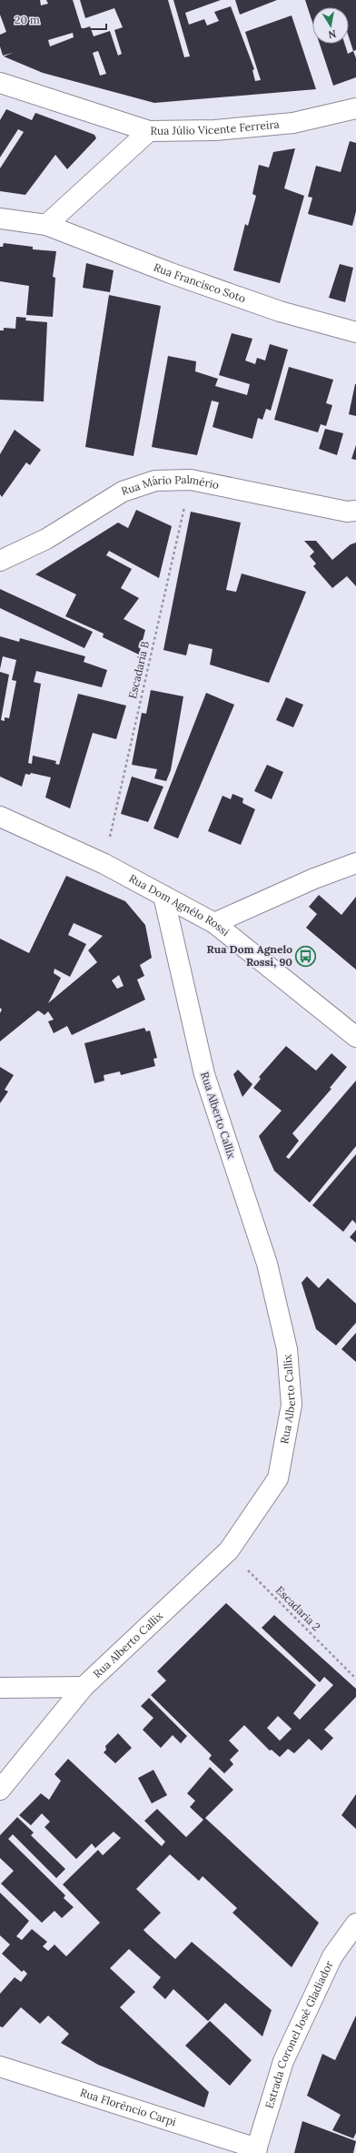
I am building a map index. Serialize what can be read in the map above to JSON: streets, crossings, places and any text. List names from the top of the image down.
{
  "streets": {
    "street": [
      "Rua Júlio Vicente Ferreira",
      "Rua Francisco Soto",
      "Rua Mário Palmério",
      "Rua Dom Agnélo Rossi",
      "Rua Alberto Callix",
      "Estrada Coronel José Gladiador",
      "Rua Florêncio Carpi"
    ],
    "path": ["Escadaria B", "Escadaria 2"]
  },
  "crossings": [
    ["Rua Júlio Vicente Ferreira", "Rua Francisco Soto"],
    ["Rua Mário Palmério", "Escadaria B"],
    ["Escadaria B", "Rua Dom Agnélo Rossi"],
    ["Rua Dom Agnélo Rossi", "Rua Alberto Callix"],
    ["Rua Alberto Callix", "Escadaria 2"],
    ["Estrada Coronel José Gladiador", "Rua Florêncio Carpi"]
  ],
  "places": {
    "bus stop": ["Rua Dom Agnelo Rossi, 90"]
  },
  "scale_bar": "20 m",
  "north": "bottom"
}
